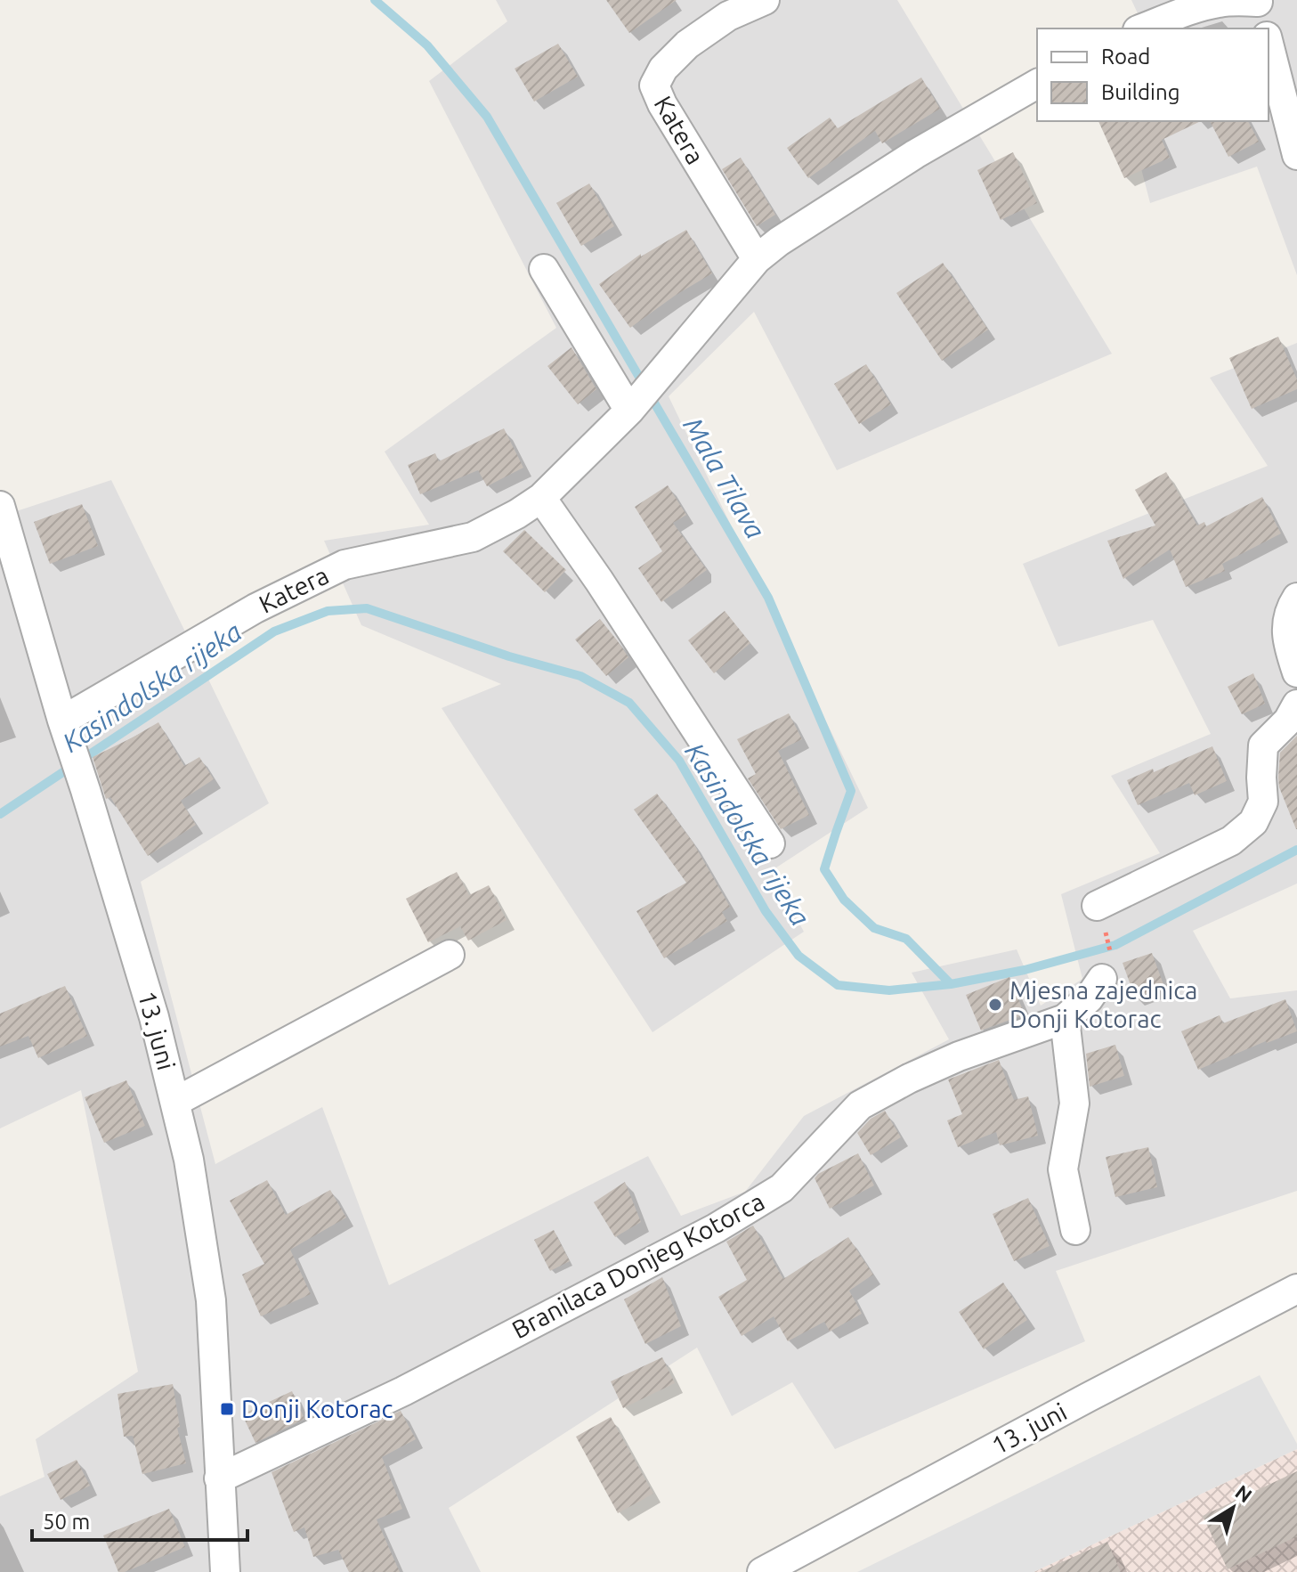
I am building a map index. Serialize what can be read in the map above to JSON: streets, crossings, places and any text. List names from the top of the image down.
{
  "streets": {
    "street": ["Katera", "13. juni", "Branilaca Donjeg Kotorca"]
  },
  "crossings": [
    ["Katera", "13. juni"],
    ["13. juni", "Branilaca Donjeg Kotorca"]
  ],
  "water": ["Mala Tilava", "Kasindolska rijeka"],
  "places": {
    "other": ["Mjesna zajednica Donji Kotorac"],
    "transit": ["Donji Kotorac"]
  },
  "legend": ["Road", "Building"],
  "scale_bar": "50 m",
  "north": "top right"
}
